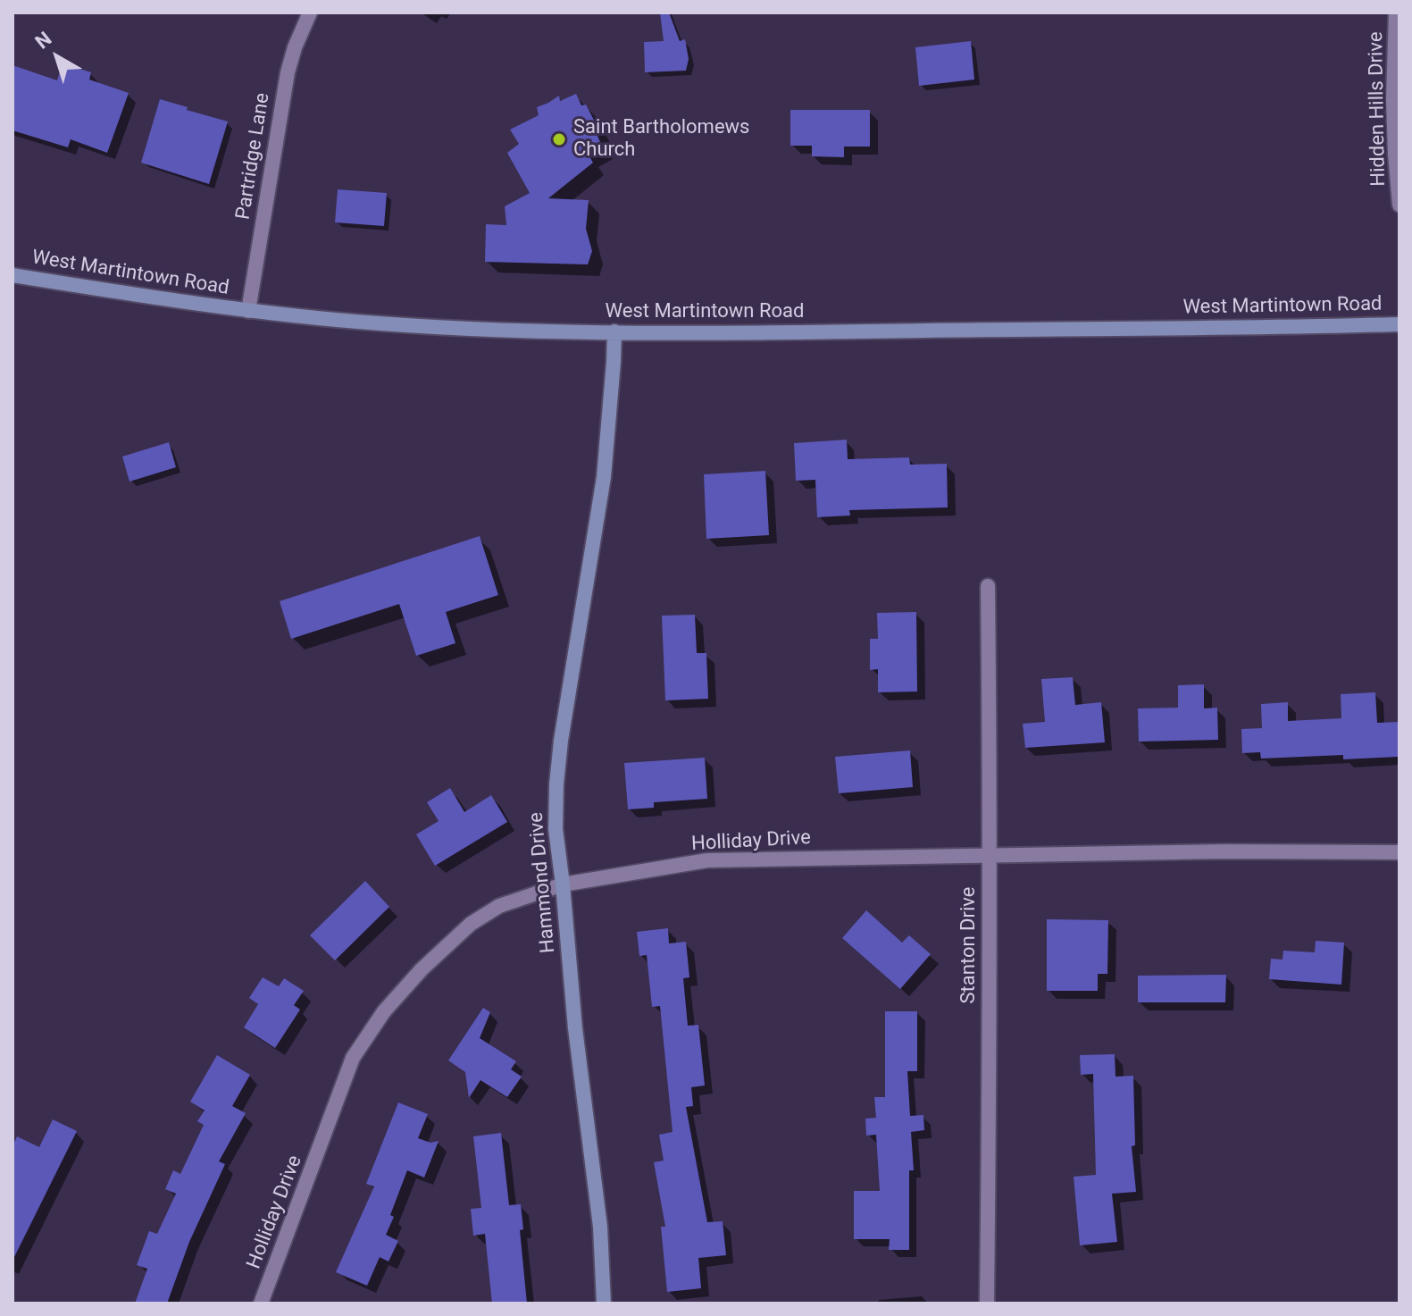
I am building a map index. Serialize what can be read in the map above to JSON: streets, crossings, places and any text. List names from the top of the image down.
{
  "streets": {
    "main road": ["West Martintown Road", "Hammond Drive"],
    "street": [
      "Hidden Hills Drive",
      "Partridge Lane",
      "Holliday Drive",
      "Stanton Drive"
    ]
  },
  "crossings": [
    ["Partridge Lane", "West Martintown Road"],
    ["West Martintown Road", "Hammond Drive"],
    ["Holliday Drive", "Hammond Drive"],
    ["Holliday Drive", "Stanton Drive"]
  ],
  "places": ["Saint Bartholomews Church"],
  "north": "top left"
}
